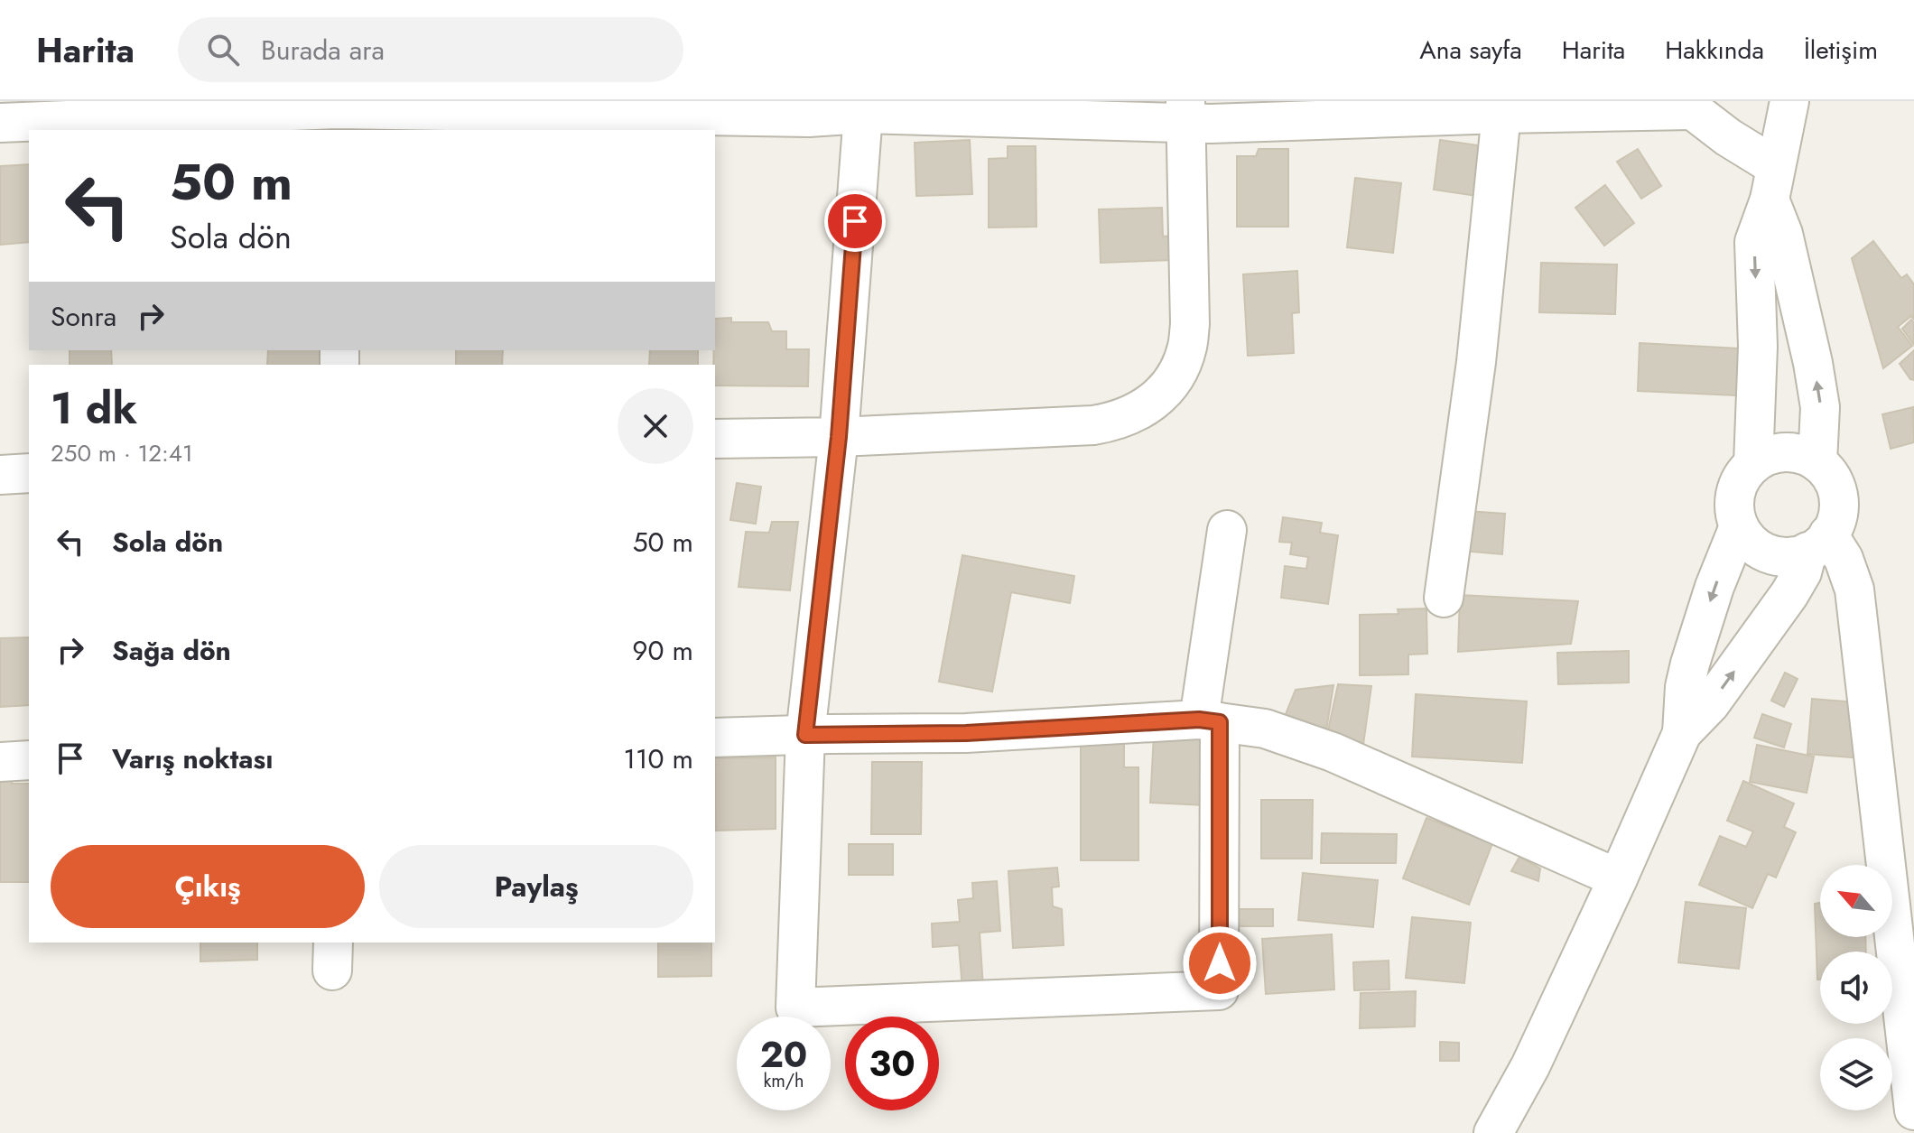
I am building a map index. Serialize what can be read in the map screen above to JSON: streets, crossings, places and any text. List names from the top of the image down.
{
  "north": "top left",
  "page": {
    "header": "Harita",
    "search": "Burada ara",
    "nav": [
      "Ana sayfa",
      "Harita",
      "Hakkında",
      "İletişim"
    ],
    "turn": ["50 m", "Sola dön"],
    "then": "Sonra",
    "heading": ["1 dk", "250 m · 12:41"],
    "list": [
      {
        "name": "Sola dön",
        "value": "50 m"
      },
      {
        "name": "Sağa dön",
        "value": "90 m"
      },
      {
        "name": "Varış noktası",
        "value": "110 m"
      }
    ],
    "buttons": ["Çıkış", "Paylaş"],
    "speed": "20 km/h",
    "limit": "30"
  }
}
